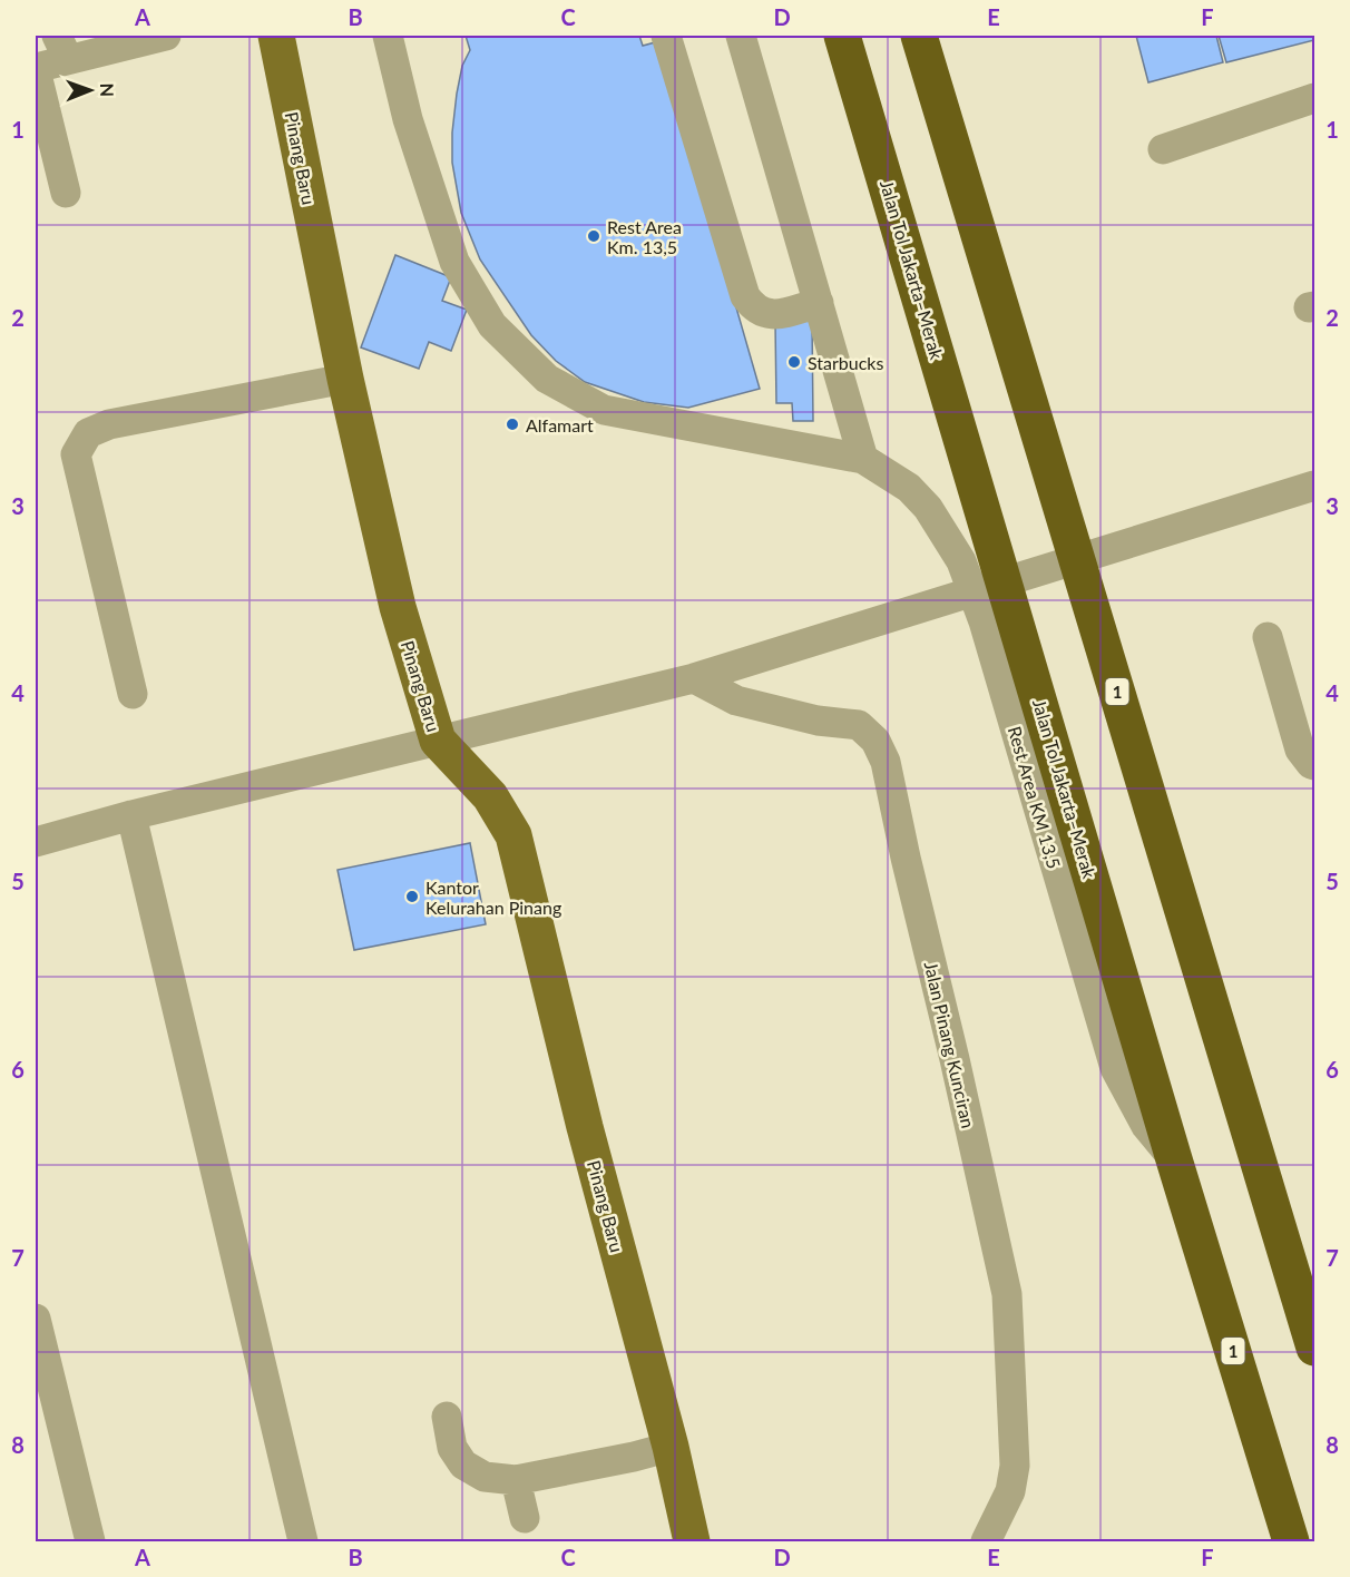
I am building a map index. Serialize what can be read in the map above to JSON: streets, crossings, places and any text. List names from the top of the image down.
{
  "streets": {
    "highway": ["Jalan Tol Jakarta–Merak", "1"],
    "main road": ["Pinang Baru"],
    "street": ["Rest Area KM 13,5", "Jalan Pinang Kunciran"]
  },
  "crossings": [
    ["Jalan Tol Jakarta–Merak", "Rest Area KM 13,5"]
  ],
  "places": [
    "Rest Area Km. 13,5",
    "Starbucks",
    "Alfamart",
    "Kantor Kelurahan Pinang"
  ],
  "north": "right",
  "grid": {
    "columns": [
      "A",
      "B",
      "C",
      "D",
      "E",
      "F"
    ],
    "rows": [
      "1",
      "2",
      "3",
      "4",
      "5",
      "6",
      "7",
      "8"
    ]
  }
}
